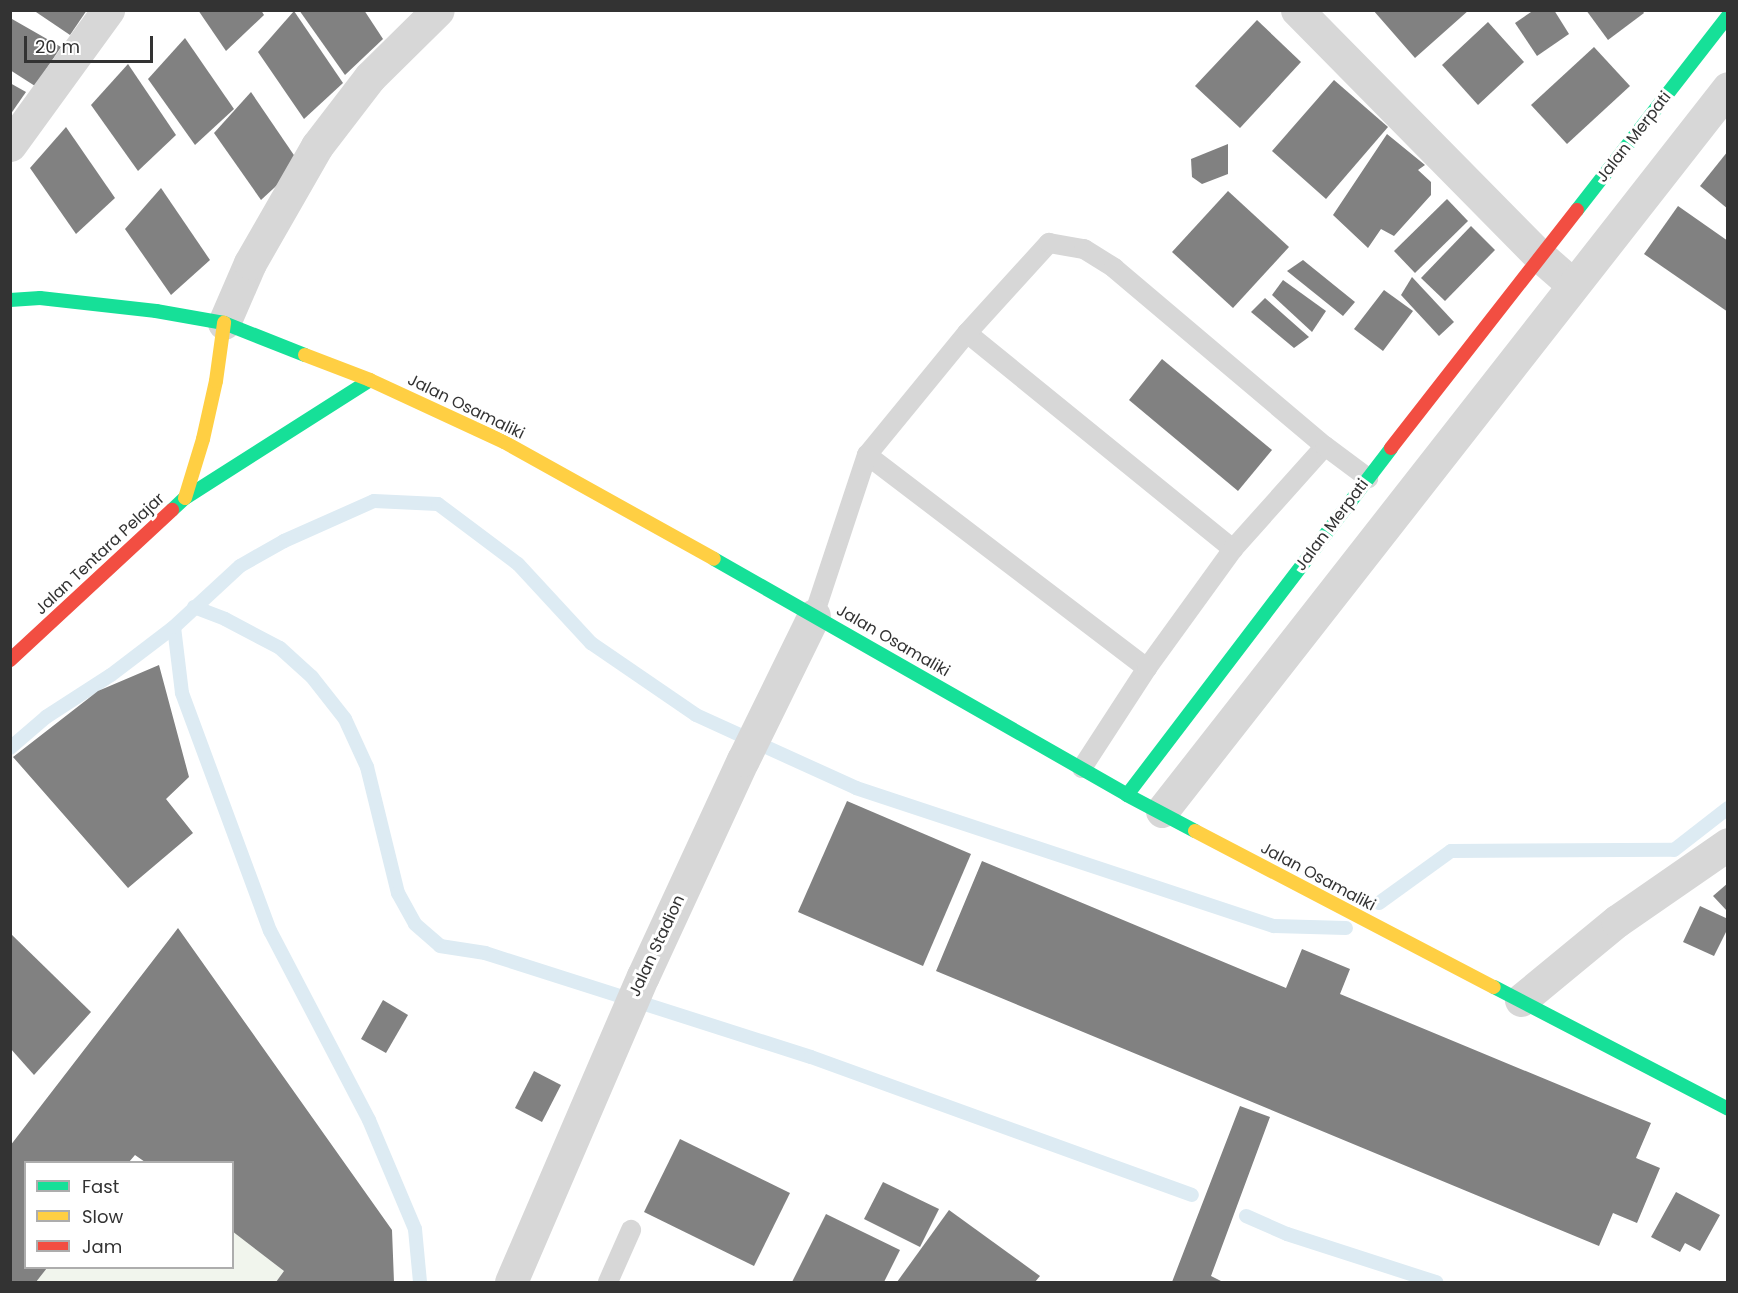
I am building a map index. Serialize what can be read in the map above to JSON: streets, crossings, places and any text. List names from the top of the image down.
{
  "streets": {
    "main road": ["Jalan Merpati", "Jalan Osamaliki", "Jalan Tentara Pelajar"],
    "street": ["Jalan Stadion"]
  },
  "crossings": [
    ["Jalan Merpati", "Jalan Osamaliki"],
    ["Jalan Osamaliki", "Jalan Tentara Pelajar"],
    ["Jalan Osamaliki", "Jalan Stadion"]
  ],
  "legend": ["Fast", "Slow", "Jam"],
  "scale_bar": "20 m"
}
